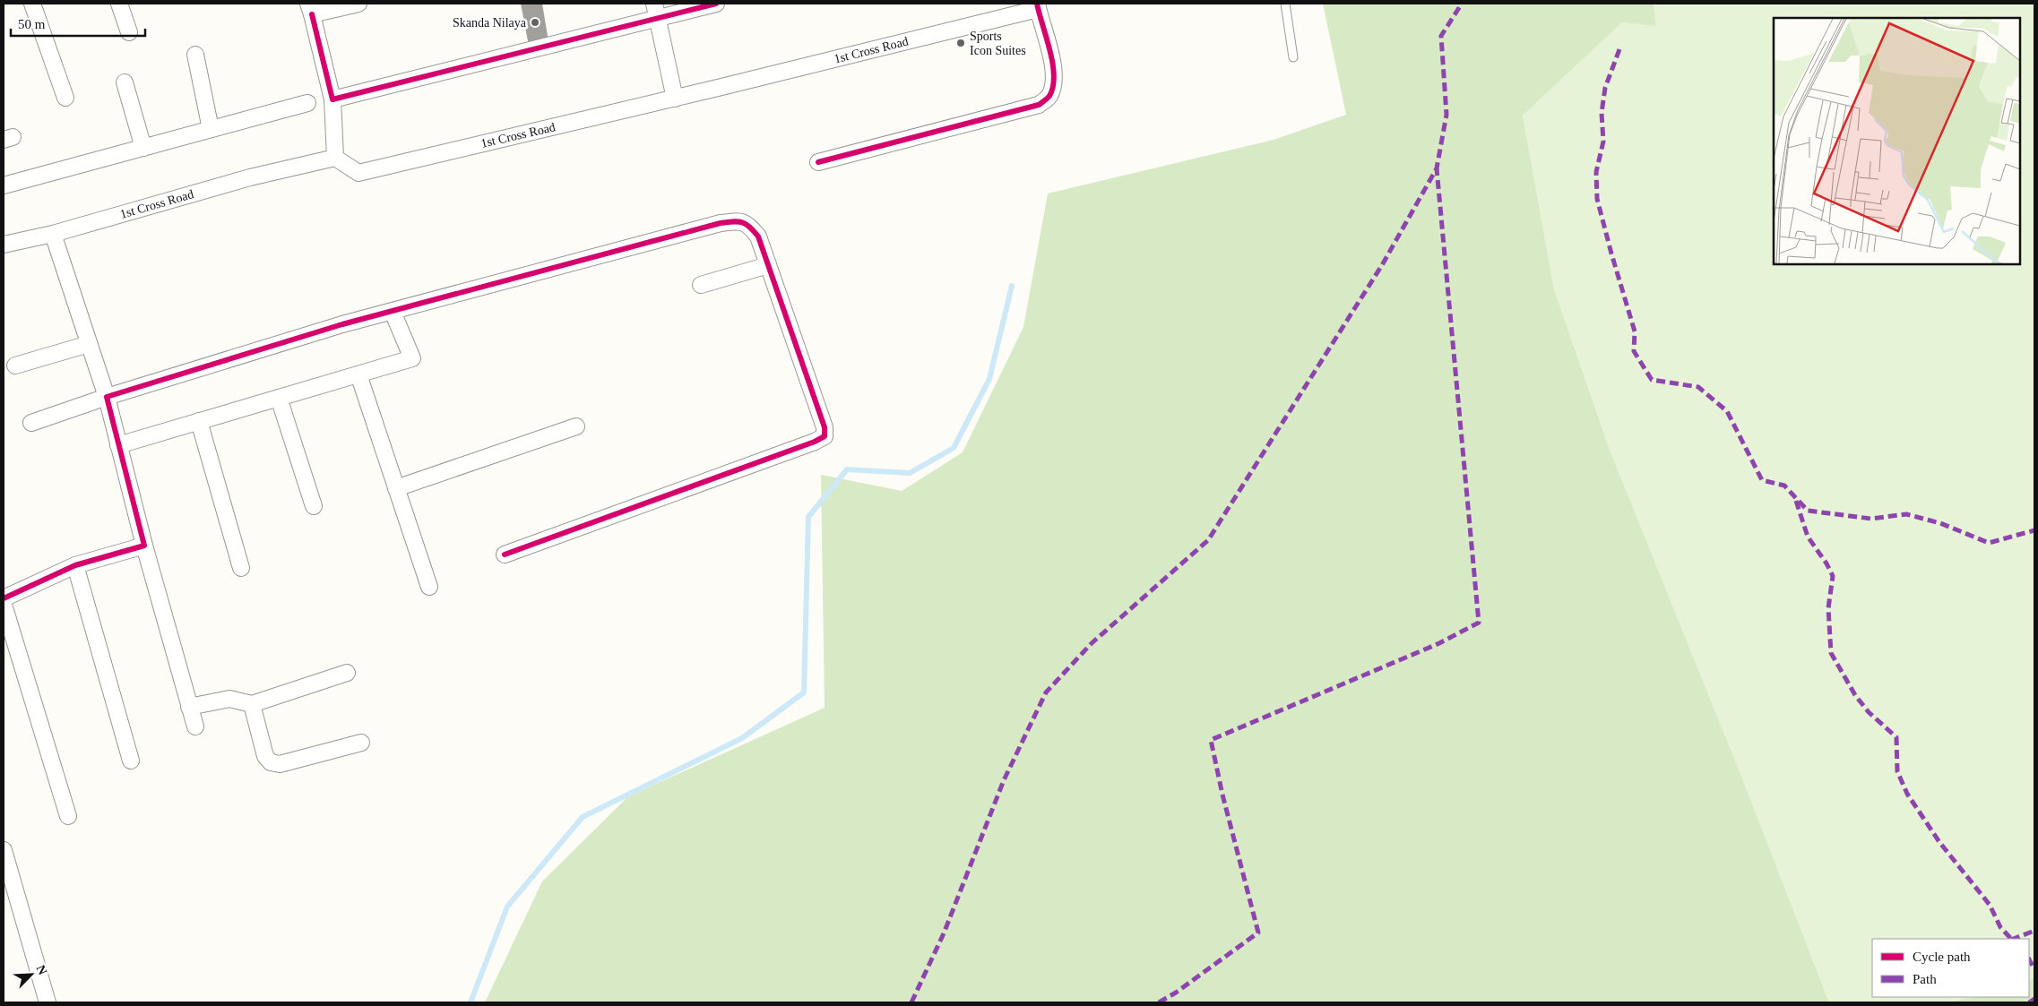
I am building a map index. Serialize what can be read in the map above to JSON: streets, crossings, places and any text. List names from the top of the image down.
{
  "streets": {
    "street": ["1st Cross Road"]
  },
  "places": ["Skanda Nilaya", "Sports Icon Suites"],
  "legend": ["Cycle path", "Path"],
  "scale_bar": "50 m",
  "north": "top right"
}
